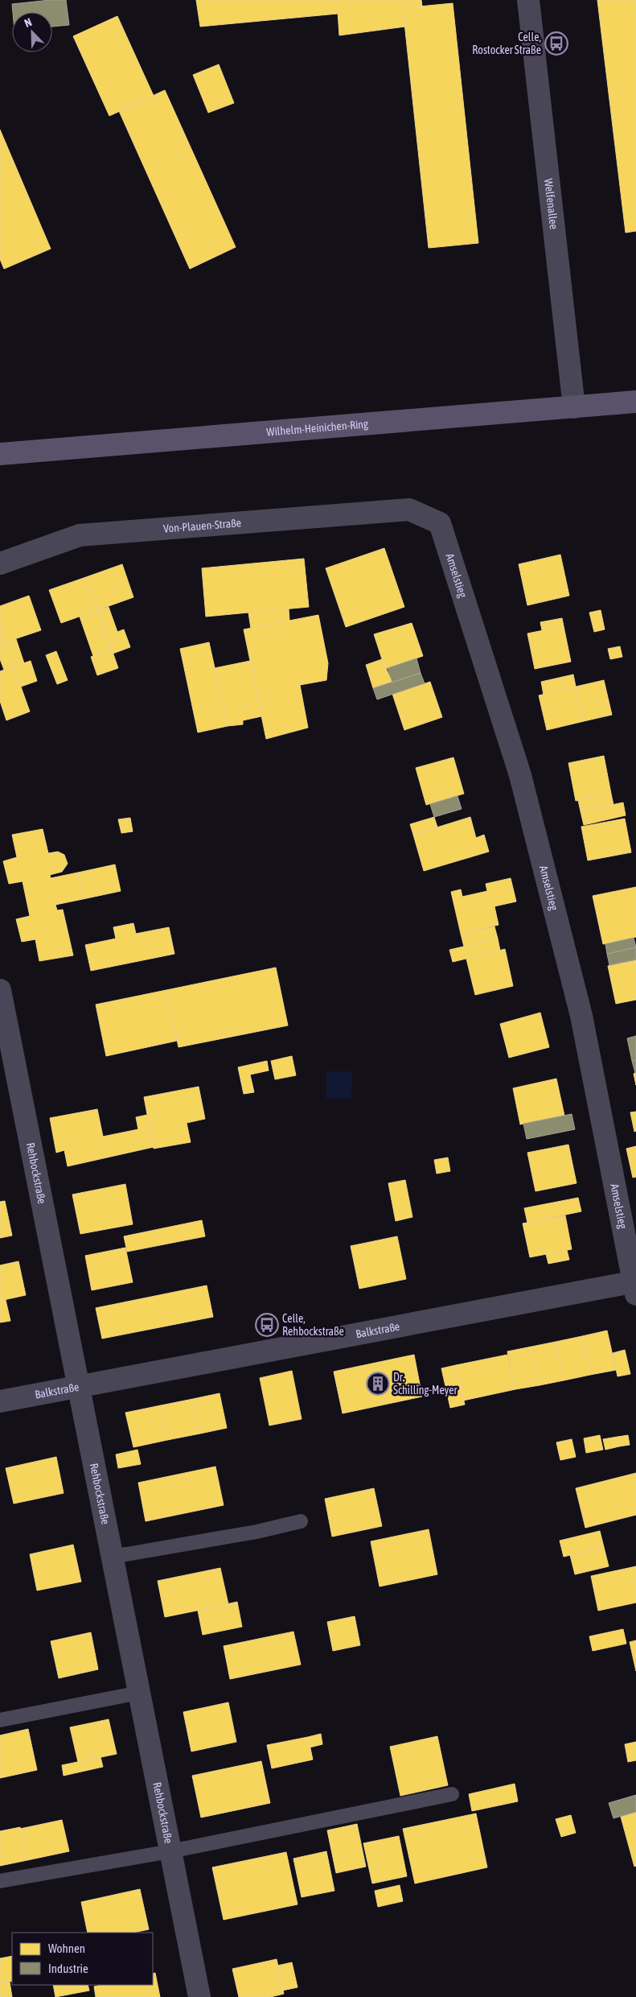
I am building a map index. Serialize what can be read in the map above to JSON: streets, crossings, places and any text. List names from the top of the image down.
{
  "streets": {
    "main road": ["Wilhelm-Heinichen-Ring"],
    "street": [
      "Welfenallee",
      "Von-Plauen-Straße",
      "Amselstieg",
      "Rehbockstraße",
      "Balkstraße"
    ]
  },
  "crossings": [
    ["Welfenallee", "Wilhelm-Heinichen-Ring"],
    ["Von-Plauen-Straße", "Amselstieg"],
    ["Amselstieg", "Balkstraße"],
    ["Rehbockstraße", "Balkstraße"]
  ],
  "places": {
    "bus stop": ["Celle, Rostocker Straße", "Celle, Rehbockstraße"],
    "building": ["Dr. Schilling-Meyer"]
  },
  "legend": ["Wohnen", "Industrie"],
  "north": "top left"
}
